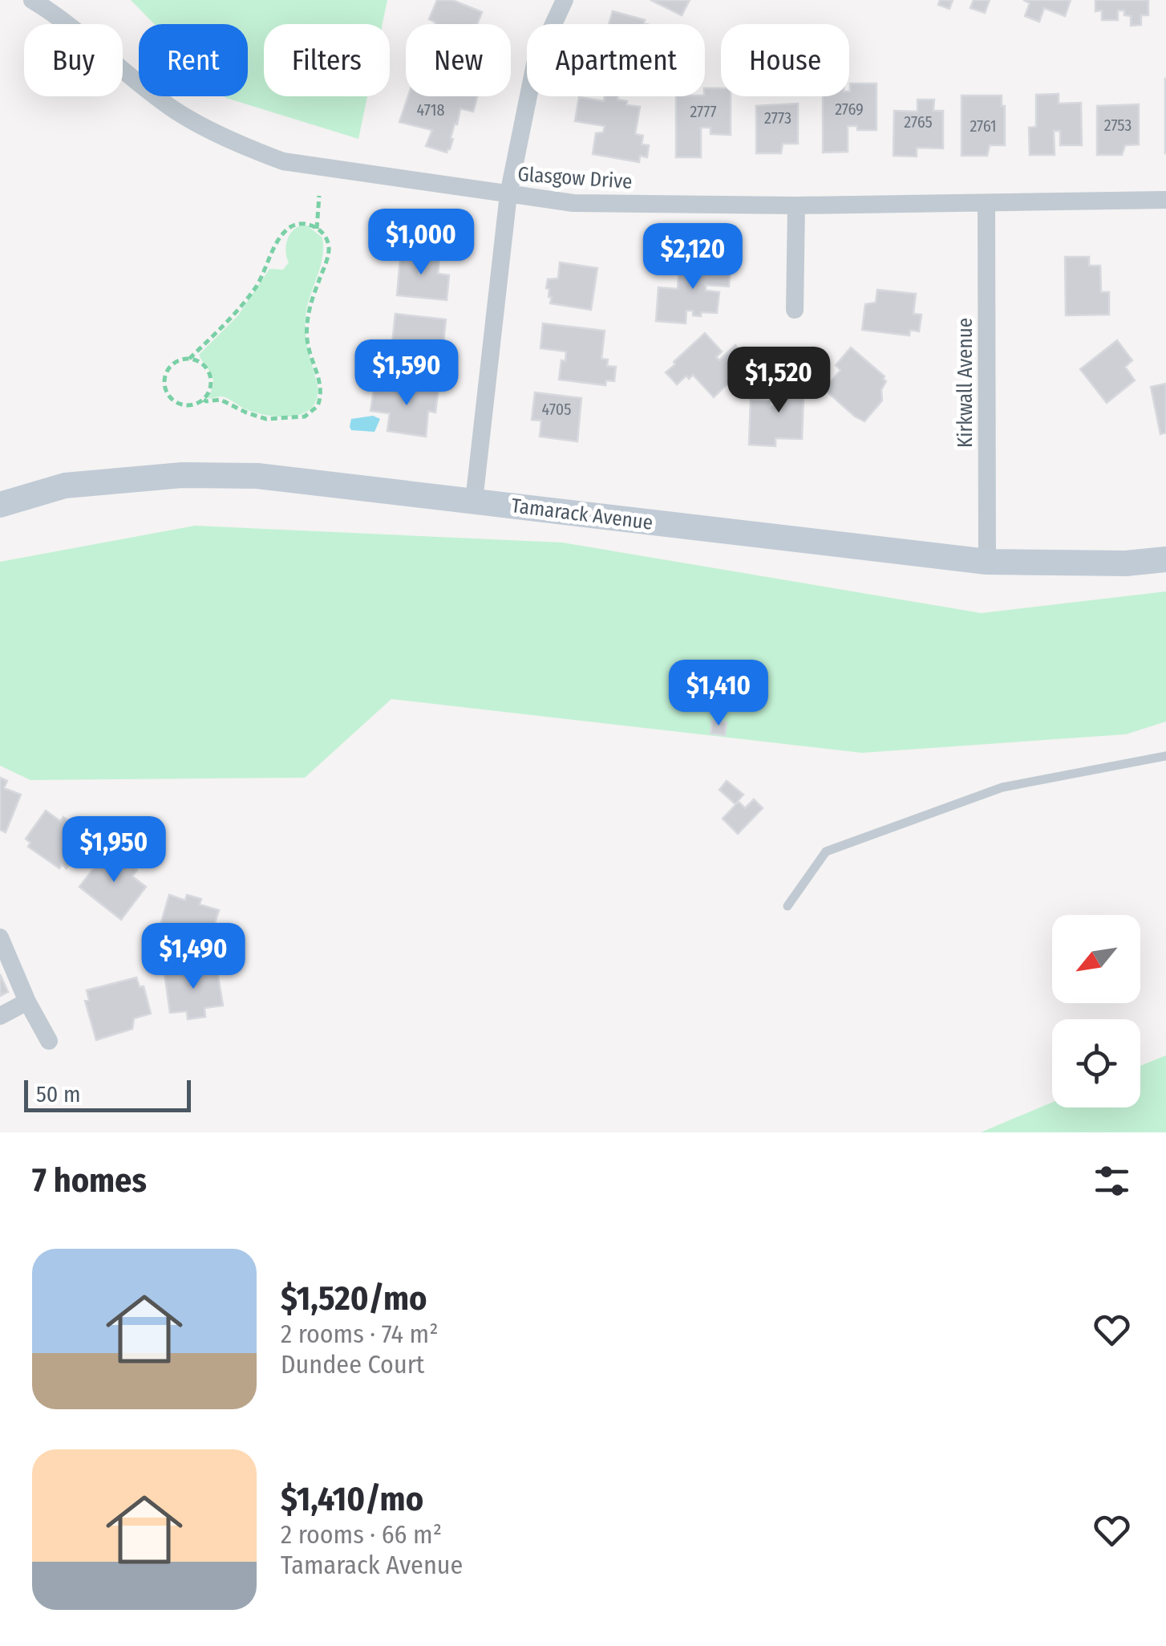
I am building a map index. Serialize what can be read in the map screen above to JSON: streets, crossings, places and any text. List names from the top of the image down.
{
  "streets": {
    "main road": ["Tamarack Avenue"],
    "street": ["Glasgow Drive", "Kirkwall Avenue"]
  },
  "crossings": [
    ["Glasgow Drive", "Kirkwall Avenue"],
    ["Kirkwall Avenue", "Tamarack Avenue"]
  ],
  "house_numbers": [
    "2769",
    "4718",
    "2777",
    "2773",
    "2765",
    "2753",
    "2761",
    "4705"
  ],
  "scale_bar": "50 m",
  "north": "bottom left",
  "page": {
    "chip": [
      "Buy",
      "Rent",
      "Filters",
      "New",
      "Apartment",
      "House"
    ],
    "price": [
      "$1,000",
      "$2,120",
      "$1,590",
      "$1,520",
      "$1,410",
      "$1,950",
      "$1,490"
    ],
    "scale": "50 m",
    "heading": "7 homes",
    "list": [
      {
        "name": "$1,520/mo",
        "note": "2 rooms · 74 m² · Dundee Court"
      },
      {
        "name": "$1,410/mo",
        "note": "2 rooms · 66 m² · Tamarack Avenue"
      }
    ]
  }
}
